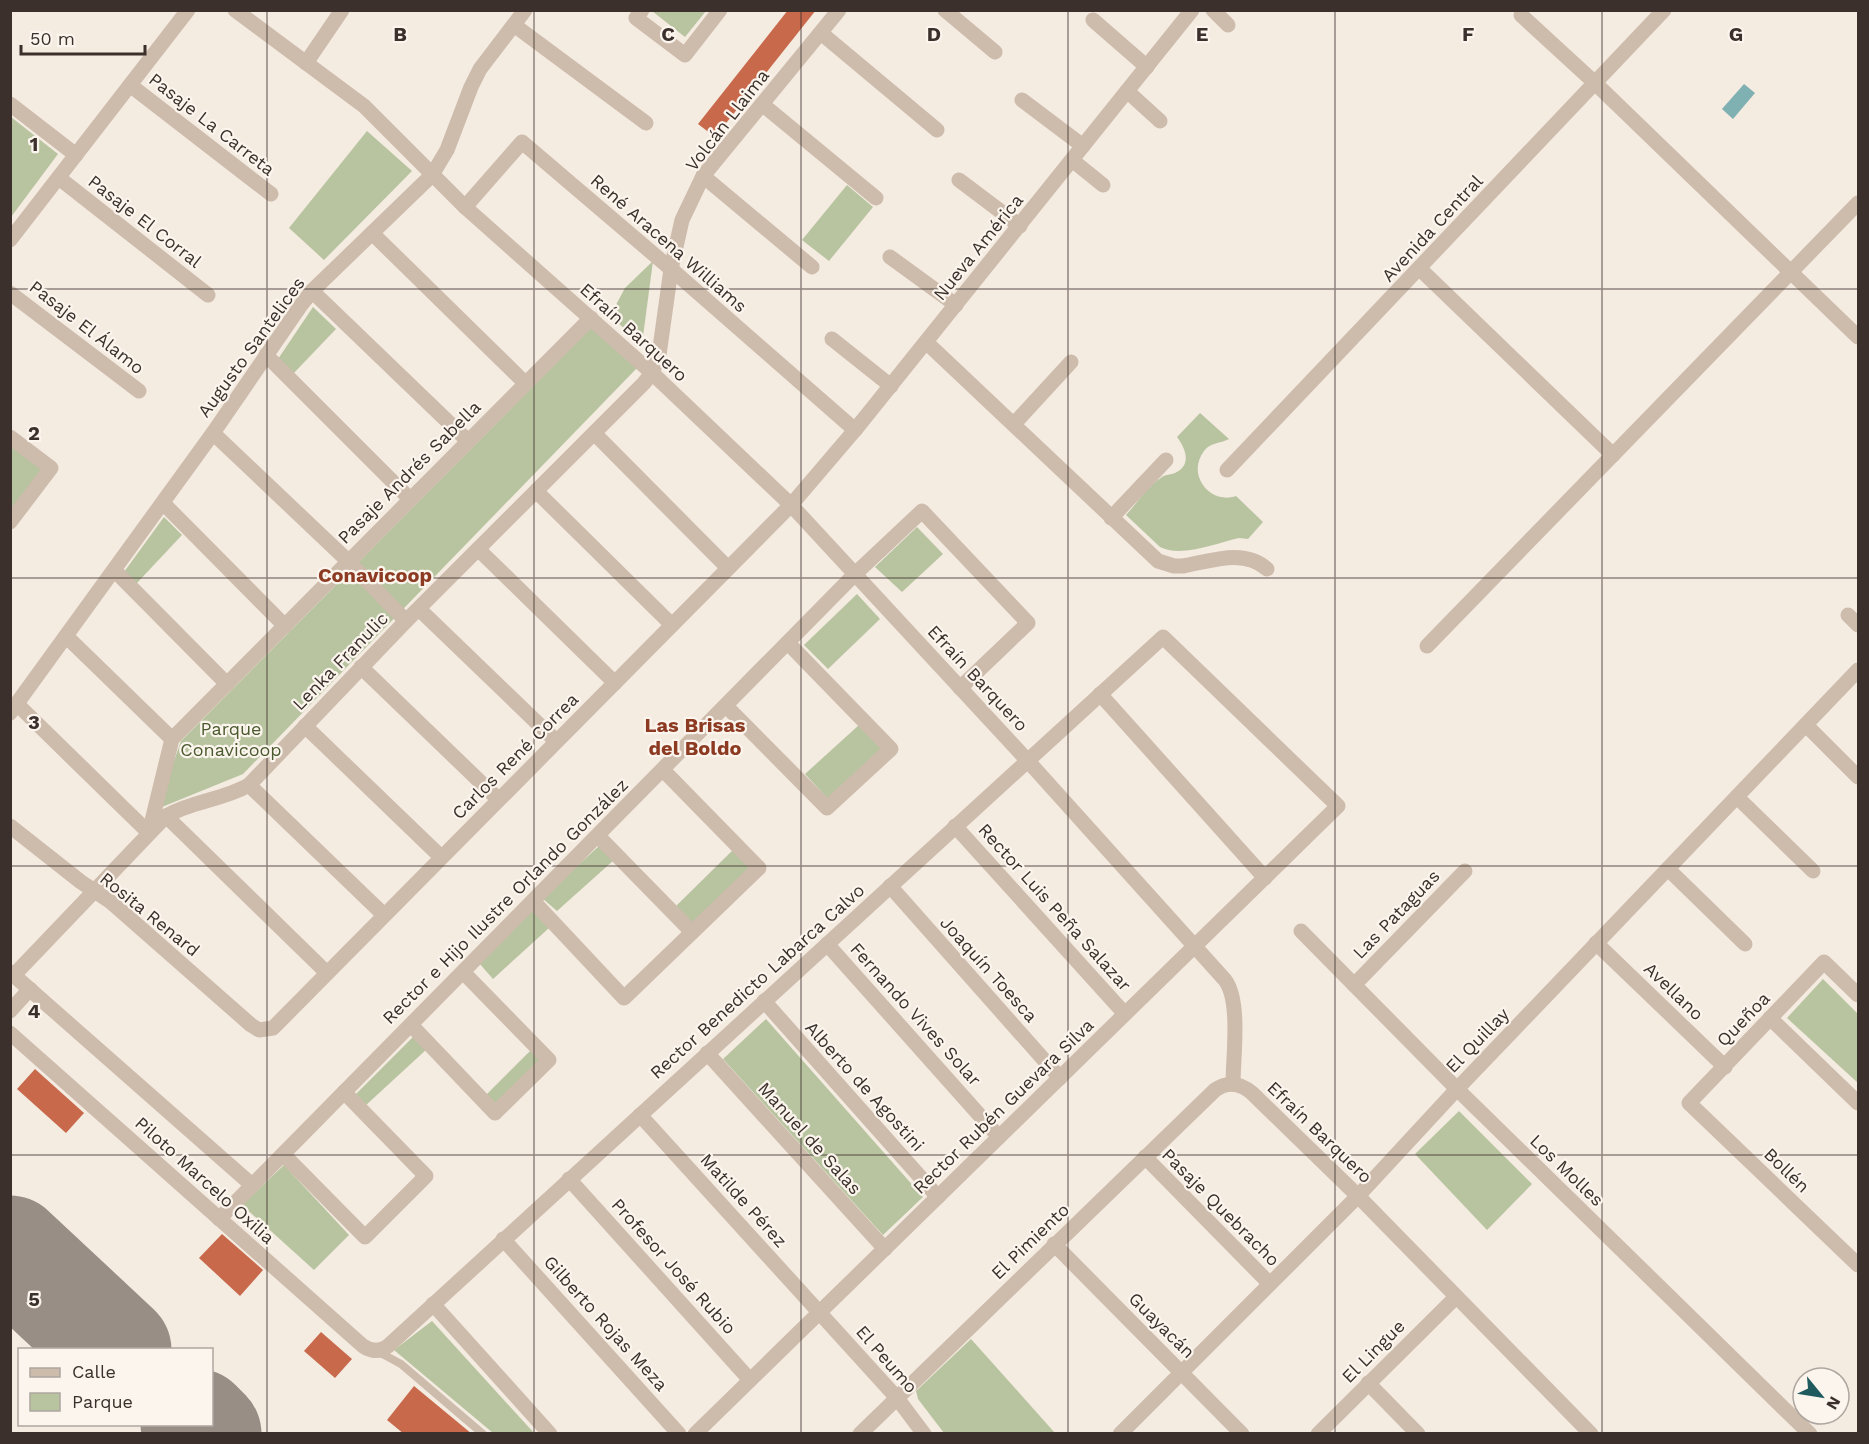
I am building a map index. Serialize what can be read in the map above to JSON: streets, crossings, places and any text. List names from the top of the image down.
{
  "streets": {
    "street": [
      "Volcán Llaima",
      "Pasaje La Carreta",
      "Pasaje El Corral",
      "Avenida Central",
      "René Aracena Williams",
      "Nueva América",
      "Pasaje El Álamo",
      "Efraín Barquero",
      "Augusto Santelices",
      "Pasaje Andrés Sabella",
      "Lenka Franulic",
      "Carlos René Correa",
      "Rector e Hijo Ilustre Orlando González",
      "Rector Luis Peña Salazar",
      "Rosita Renard",
      "Las Pataguas",
      "Joaquín Toesca",
      "Rector Benedicto Labarca Calvo",
      "Avellano",
      "Fernando Vives Solar",
      "Queñoa",
      "El Quillay",
      "Alberto de Agostini",
      "Rector Rubén Guevara Silva",
      "Manuel de Salas",
      "Los Molles",
      "Bollén",
      "Piloto Marcelo Oxilia",
      "Matilde Pérez",
      "Pasaje Quebracho",
      "El Pimiento",
      "Profesor José Rubio",
      "Gilberto Rojas Meza",
      "Guayacán",
      "El Lingue",
      "El Peumo"
    ]
  },
  "crossings": [
    ["Volcán Llaima", "René Aracena Williams"],
    ["Volcán Llaima", "Efraín Barquero"],
    ["Volcán Llaima", "Lenka Franulic"],
    ["René Aracena Williams", "Nueva América"],
    ["René Aracena Williams", "Efraín Barquero"],
    ["Nueva América", "Efraín Barquero"],
    ["Nueva América", "Carlos René Correa"],
    ["Efraín Barquero", "Augusto Santelices"],
    ["Efraín Barquero", "Pasaje Andrés Sabella"],
    ["Efraín Barquero", "Lenka Franulic"],
    ["Efraín Barquero", "Carlos René Correa"],
    ["Efraín Barquero", "Rector e Hijo Ilustre Orlando González"],
    ["Efraín Barquero", "Rector Benedicto Labarca Calvo"],
    ["Efraín Barquero", "El Quillay"],
    ["Efraín Barquero", "Rector Rubén Guevara Silva"],
    ["Efraín Barquero", "El Pimiento"],
    ["Efraín Barquero", "El Lingue"],
    ["Lenka Franulic", "Rosita Renard"],
    ["Lenka Franulic", "Piloto Marcelo Oxilia"],
    ["Carlos René Correa", "Rosita Renard"],
    ["Rector e Hijo Ilustre Orlando González", "Piloto Marcelo Oxilia"],
    ["Rector Luis Peña Salazar", "Rector Benedicto Labarca Calvo"],
    ["Rector Luis Peña Salazar", "Rector Rubén Guevara Silva"],
    ["Las Pataguas", "Los Molles"],
    ["Joaquín Toesca", "Rector Benedicto Labarca Calvo"],
    ["Joaquín Toesca", "Rector Rubén Guevara Silva"],
    ["Rector Benedicto Labarca Calvo", "Fernando Vives Solar"],
    ["Rector Benedicto Labarca Calvo", "Alberto de Agostini"],
    ["Rector Benedicto Labarca Calvo", "Rector Rubén Guevara Silva"],
    ["Rector Benedicto Labarca Calvo", "Manuel de Salas"],
    ["Rector Benedicto Labarca Calvo", "Piloto Marcelo Oxilia"],
    ["Rector Benedicto Labarca Calvo", "Matilde Pérez"],
    ["Rector Benedicto Labarca Calvo", "Profesor José Rubio"],
    ["Rector Benedicto Labarca Calvo", "Gilberto Rojas Meza"],
    ["Avellano", "Queñoa"],
    ["Avellano", "El Quillay"],
    ["Fernando Vives Solar", "Rector Rubén Guevara Silva"],
    ["Queñoa", "Bollén"],
    ["El Quillay", "Los Molles"],
    ["El Quillay", "Pasaje Quebracho"],
    ["El Quillay", "Guayacán"],
    ["Alberto de Agostini", "Rector Rubén Guevara Silva"],
    ["Rector Rubén Guevara Silva", "Manuel de Salas"],
    ["Rector Rubén Guevara Silva", "Matilde Pérez"],
    ["Rector Rubén Guevara Silva", "Profesor José Rubio"],
    ["Rector Rubén Guevara Silva", "El Peumo"],
    ["Matilde Pérez", "El Peumo"],
    ["Pasaje Quebracho", "El Pimiento"],
    ["El Pimiento", "Guayacán"],
    ["El Pimiento", "El Peumo"]
  ],
  "districts": ["Conavicoop", "Las Brisas del Boldo"],
  "parks": ["Parque Conavicoop"],
  "legend": ["Calle", "Parque"],
  "scale_bar": "50 m",
  "north": "bottom right",
  "grid": {
    "columns": [
      "B",
      "C",
      "D",
      "E",
      "F",
      "G"
    ],
    "rows": [
      "1",
      "2",
      "3",
      "4",
      "5"
    ]
  }
}
